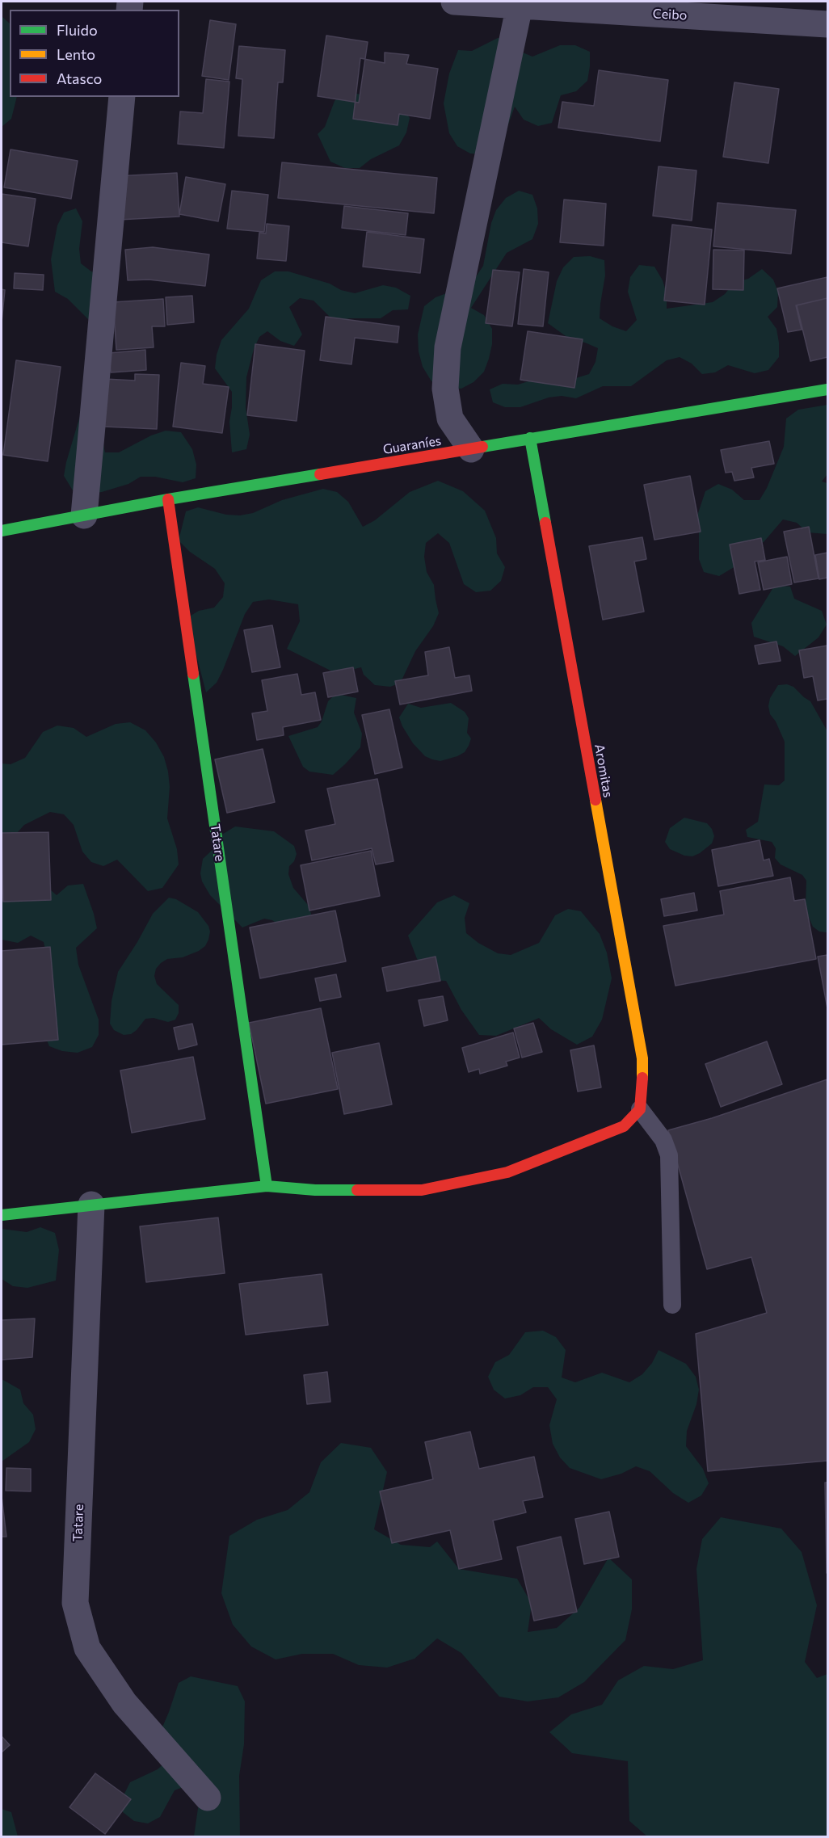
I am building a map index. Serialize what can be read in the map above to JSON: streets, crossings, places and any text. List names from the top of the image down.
{
  "streets": {
    "street": [
      "Ceibo",
      "Guaraníes",
      "Aromitas",
      "Tatare"
    ]
  },
  "crossings": [
    ["Guaraníes", "Aromitas"],
    ["Guaraníes", "Tatare"]
  ],
  "legend": ["Fluido", "Lento", "Atasco"]
}
